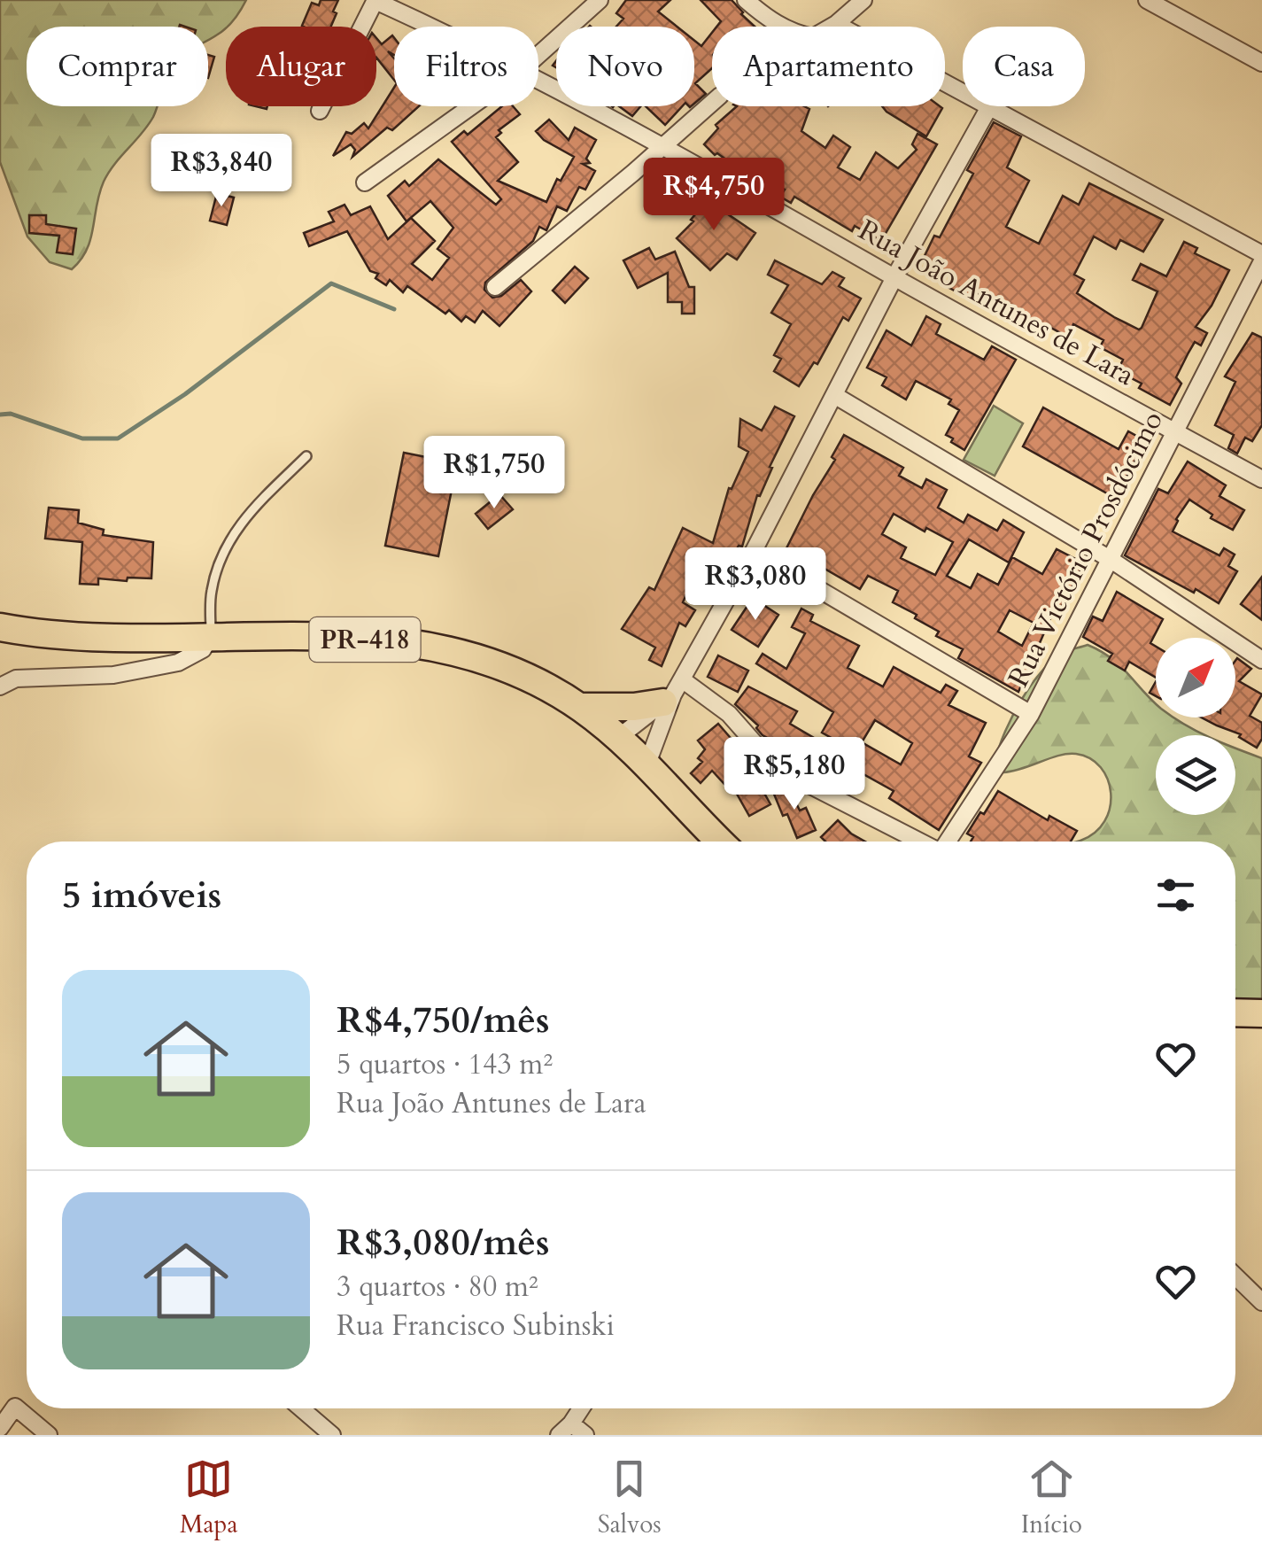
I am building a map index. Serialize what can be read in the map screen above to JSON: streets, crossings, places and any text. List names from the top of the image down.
{
  "streets": {
    "highway": ["PR-418"],
    "street": ["Rua João Antunes de Lara", "Rua Victório Prosdócimo"]
  },
  "crossings": [
    ["Rua João Antunes de Lara", "Rua Victório Prosdócimo"]
  ],
  "north": "top right",
  "page": {
    "chip": [
      "Comprar",
      "Alugar",
      "Filtros",
      "Novo",
      "Apartamento",
      "Casa"
    ],
    "price": [
      "R$3,840",
      "R$4,750",
      "R$1,750",
      "R$3,080",
      "R$5,180"
    ],
    "heading": "5 imóveis",
    "list": [
      {
        "name": "R$4,750/mês",
        "note": "5 quartos · 143 m² · Rua João Antunes de Lara"
      },
      {
        "name": "R$3,080/mês",
        "note": "3 quartos · 80 m² · Rua Francisco Subinski"
      }
    ],
    "tabs": ["Mapa", "Salvos", "Início"]
  }
}
